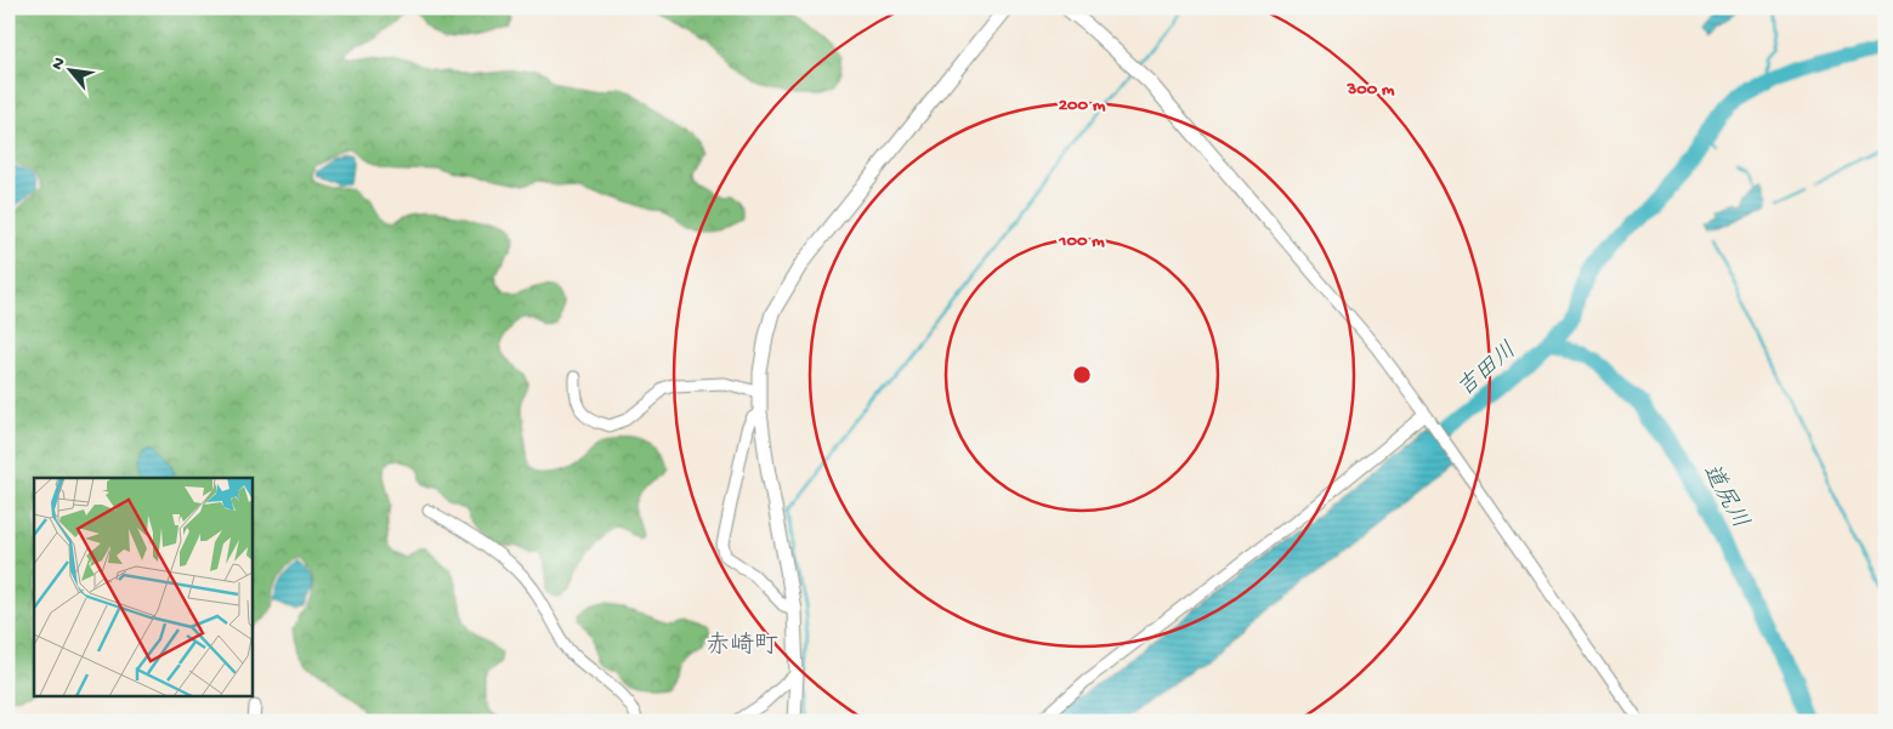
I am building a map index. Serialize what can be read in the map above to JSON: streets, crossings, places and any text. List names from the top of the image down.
{
  "districts": ["赤崎町"],
  "water": ["吉田川", "道尻川"],
  "north": "top left",
  "rings": ["300 m", "200 m", "100 m"]
}
